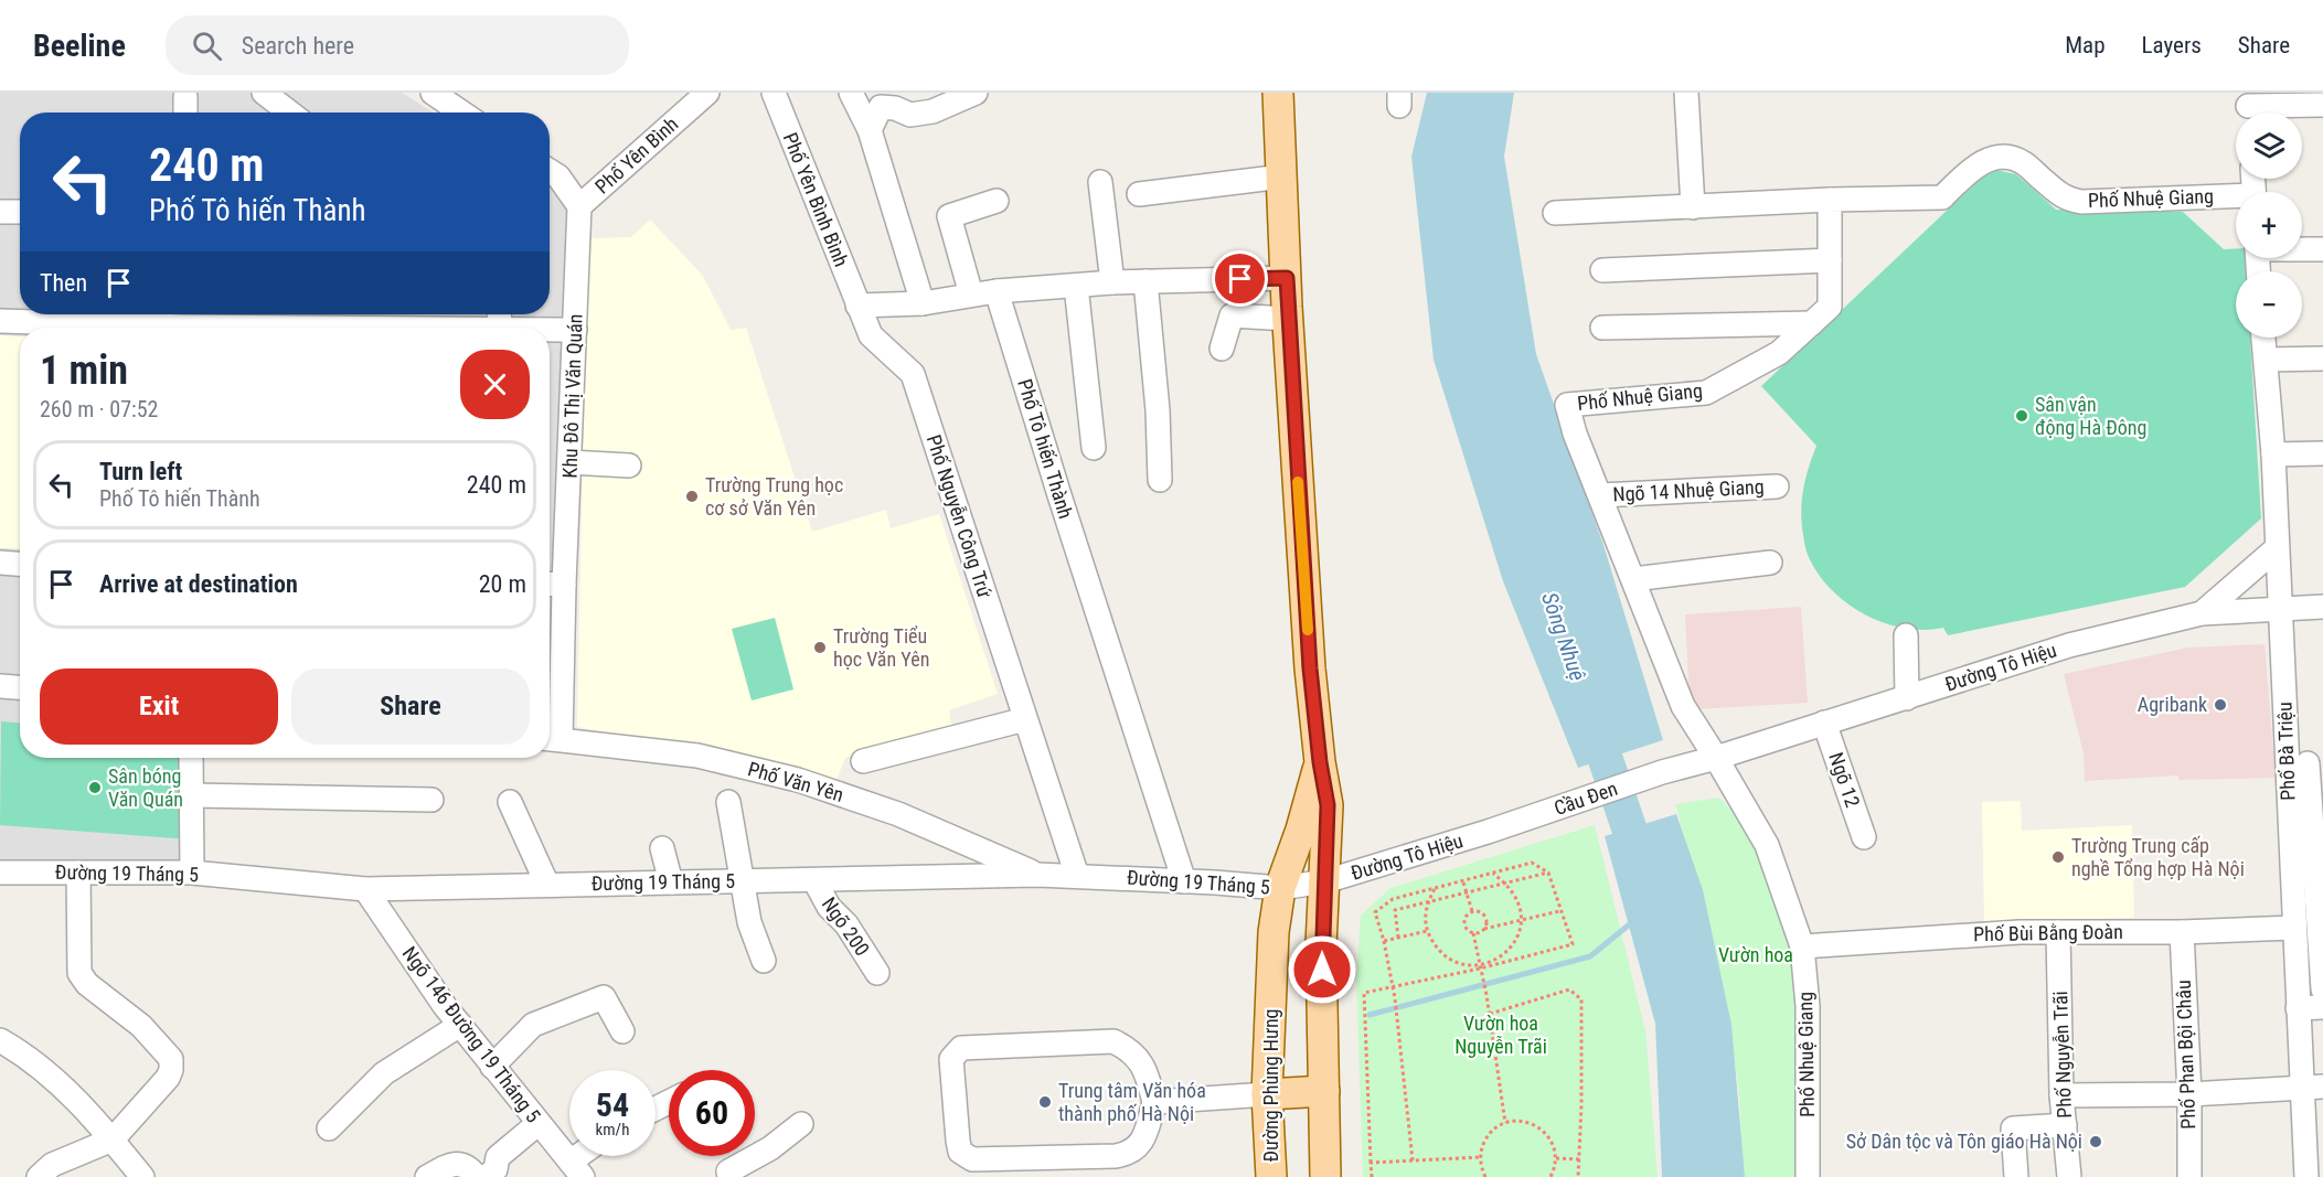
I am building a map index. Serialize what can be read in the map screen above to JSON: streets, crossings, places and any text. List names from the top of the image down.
{
  "streets": {
    "main road": ["Đường Phùng Hưng"],
    "street": [
      "Phố Yên Bình",
      "Phố Nhuệ Giang",
      "Phố Yên Bình Bình",
      "Khu Đô Thị Văn Quán",
      "Phố Tô hiến Thành",
      "Ngõ 14 Nhuệ Giang",
      "Phố Nguyễn Công Trứ",
      "Đường Tô Hiệu",
      "Phố Bà Triệu",
      "Ngõ 12",
      "Phố Văn Yên",
      "Cầu Đen",
      "Đường 19 Tháng 5",
      "Ngõ 200",
      "Phố Bùi Bằng Đoàn",
      "Ngõ 146 Đường 19 Tháng 5",
      "Phố Nguyễn Trãi",
      "Phố Phan Bội Châu"
    ]
  },
  "crossings": [
    ["Phố Yên Bình", "Khu Đô Thị Văn Quán"],
    ["Phố Nhuệ Giang", "Ngõ 14 Nhuệ Giang"],
    ["Phố Nhuệ Giang", "Đường Tô Hiệu"],
    ["Phố Nhuệ Giang", "Phố Bùi Bằng Đoàn"],
    ["Phố Yên Bình Bình", "Phố Nguyễn Công Trứ"],
    ["Khu Đô Thị Văn Quán", "Phố Văn Yên"],
    ["Phố Tô hiến Thành", "Đường 19 Tháng 5"],
    ["Phố Nguyễn Công Trứ", "Đường 19 Tháng 5"],
    ["Đường Tô Hiệu", "Phố Bà Triệu"],
    ["Đường Tô Hiệu", "Ngõ 12"],
    ["Đường Tô Hiệu", "Cầu Đen"],
    ["Đường Tô Hiệu", "Đường 19 Tháng 5"],
    ["Đường Tô Hiệu", "Đường Phùng Hưng"],
    ["Phố Bà Triệu", "Phố Bùi Bằng Đoàn"],
    ["Phố Văn Yên", "Đường 19 Tháng 5"],
    ["Đường 19 Tháng 5", "Ngõ 200"],
    ["Đường 19 Tháng 5", "Ngõ 146 Đường 19 Tháng 5"],
    ["Đường 19 Tháng 5", "Đường Phùng Hưng"],
    ["Phố Bùi Bằng Đoàn", "Phố Nguyễn Trãi"],
    ["Phố Bùi Bằng Đoàn", "Phố Phan Bội Châu"]
  ],
  "water": ["Sông Nhuệ"],
  "parks": ["Vườn hoa", "Vườn hoa Nguyễn Trãi"],
  "places": [
    "Sân vận động Hà Đông",
    "Trường Trung học cơ sở Văn Yên",
    "Trường Tiểu học Văn Yên",
    "Agribank",
    "Sân bóng Văn Quán",
    "Trường Trung cấp nghề Tổng hợp Hà Nội",
    "Trung tâm Văn hóa thành phố Hà Nội",
    "Sở Dân tộc và Tôn giáo Hà Nội"
  ],
  "page": {
    "header": "Beeline",
    "search": "Search here",
    "nav": ["Map", "Layers", "Share"],
    "map_buttons": ["+", "−"],
    "turn": ["240 m", "Phố Tô hiến Thành"],
    "then": "Then",
    "heading": ["1 min", "260 m · 07:52"],
    "list": [
      {
        "name": "Turn left",
        "note": "Phố Tô hiến Thành",
        "value": "240 m"
      },
      {
        "name": "Arrive at destination",
        "value": "20 m"
      }
    ],
    "buttons": ["Exit", "Share"],
    "speed": "54 km/h",
    "limit": "60"
  }
}
